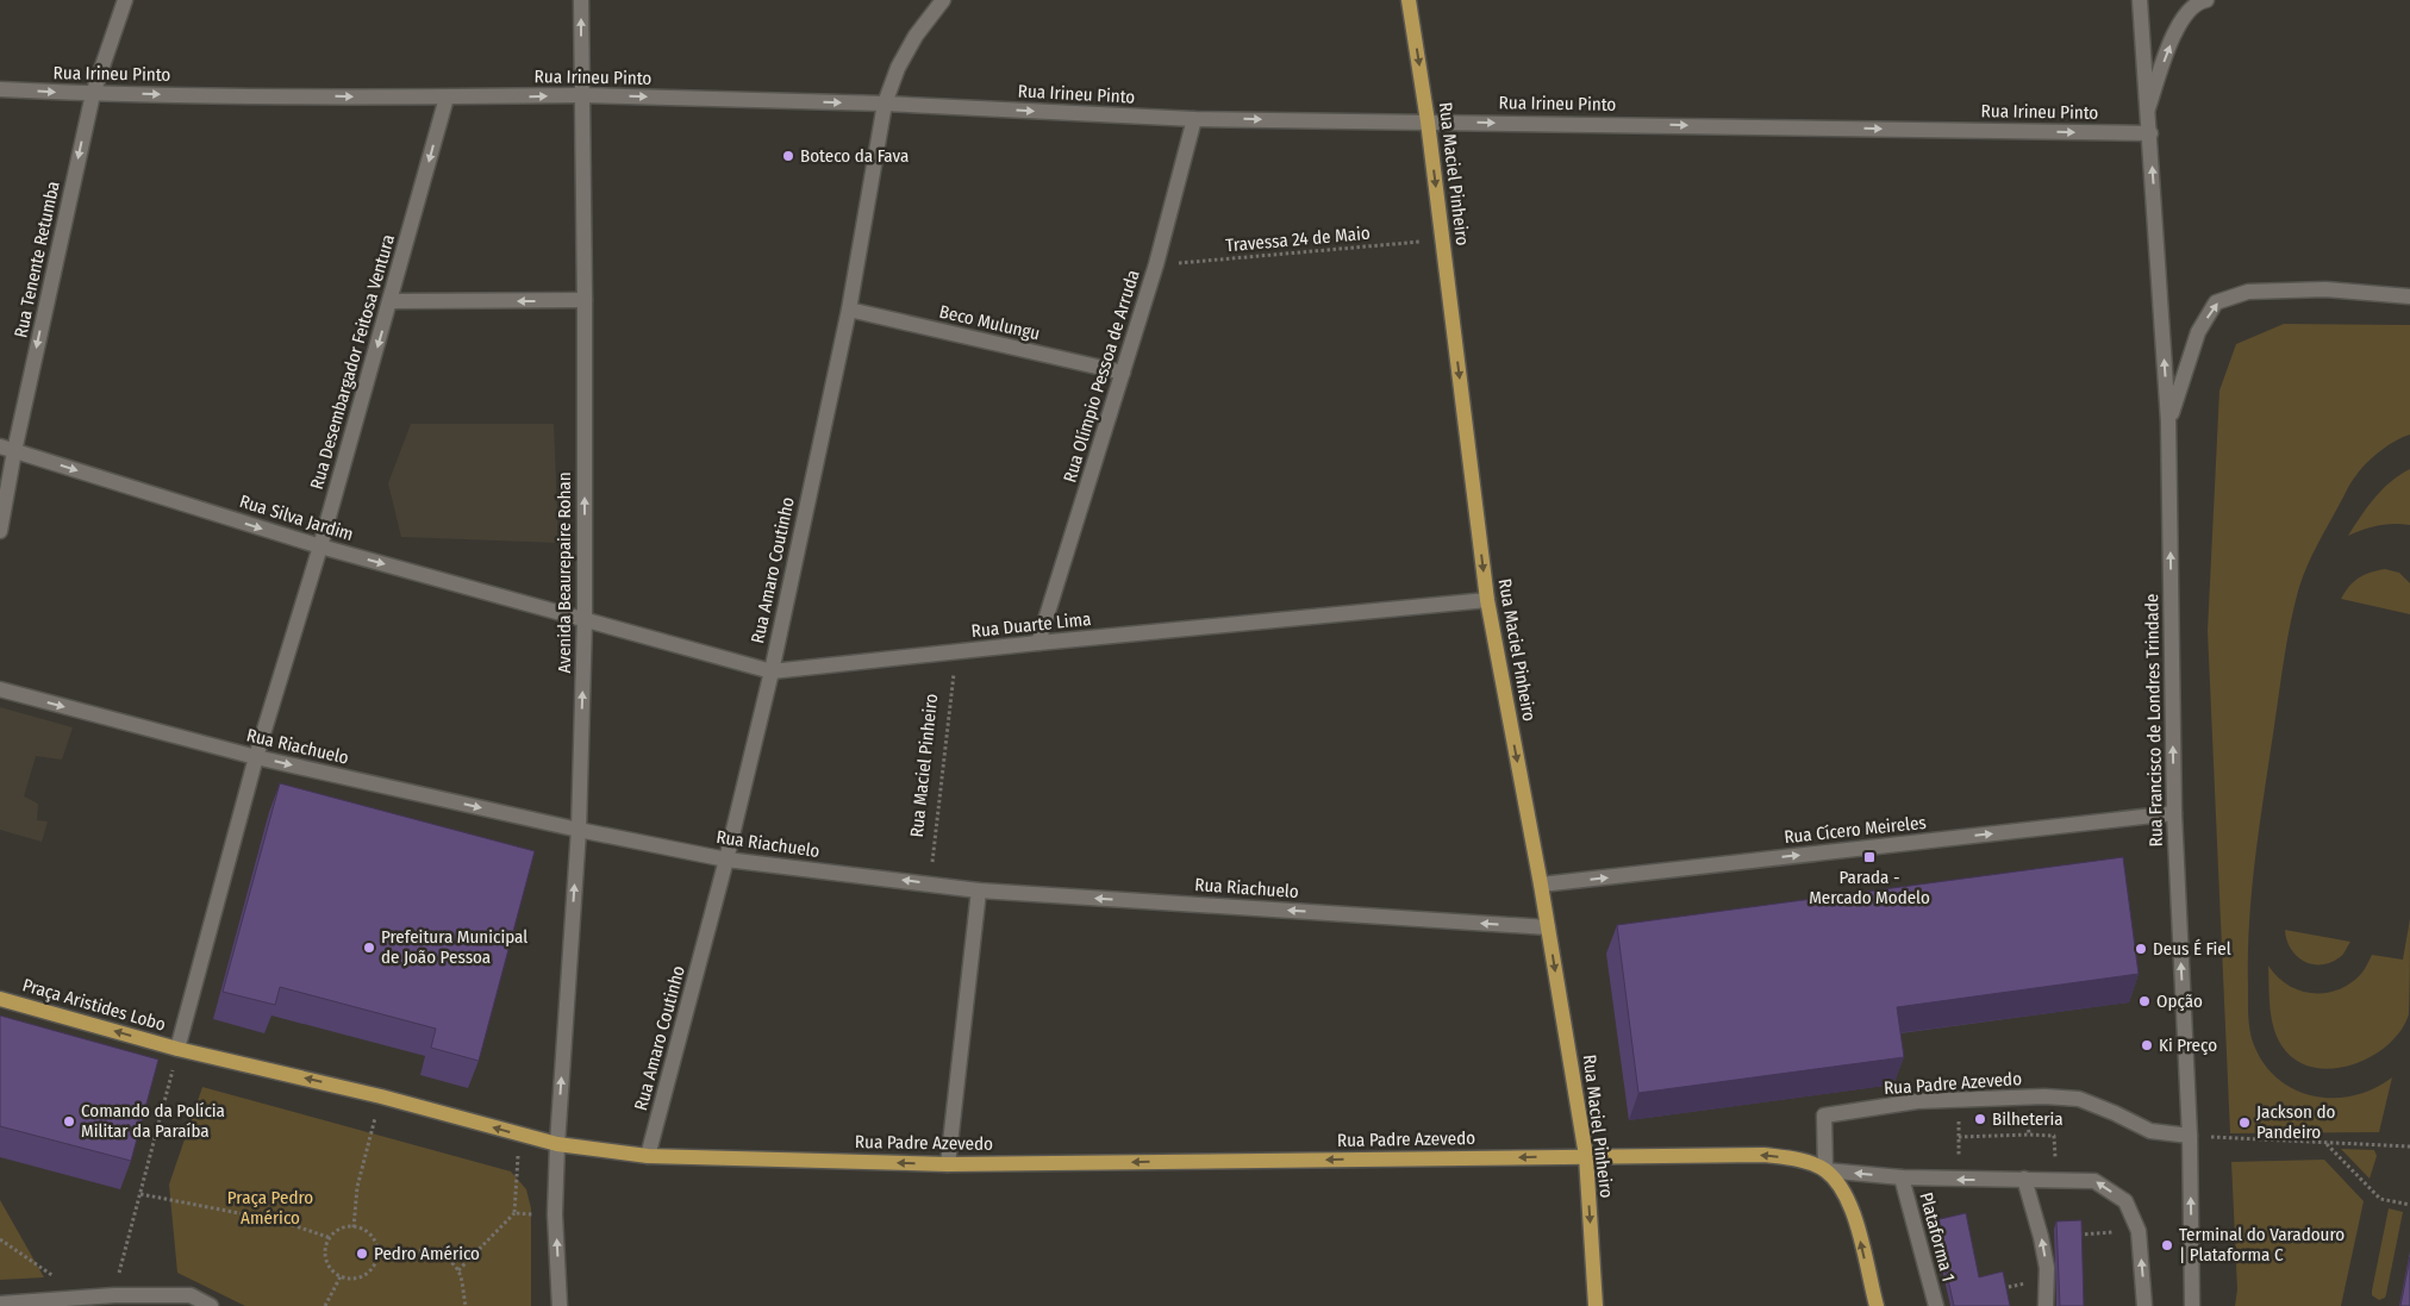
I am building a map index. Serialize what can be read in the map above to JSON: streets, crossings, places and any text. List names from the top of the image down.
{
  "streets": {
    "main road": ["Rua Maciel Pinheiro", "Praça Aristides Lobo", "Rua Padre Azevedo"],
    "street": [
      "Rua Irineu Pinto",
      "Rua Tenente Retumba",
      "Beco Mulungu",
      "Rua Desembargador Feitosa Ventura",
      "Rua Olímpio Pessoa de Arruda",
      "Rua Silva Jardim",
      "Rua Amaro Coutinho",
      "Avenida Beaurepaire Rohan",
      "Rua Duarte Lima",
      "Rua Francisco de Londres Trindade",
      "Rua Riachuelo",
      "Rua Cícero Meireles",
      "Plataforma 1"
    ],
    "path": ["Travessa 24 de Maio"]
  },
  "crossings": [
    ["Rua Irineu Pinto", "Rua Maciel Pinheiro"],
    ["Rua Irineu Pinto", "Rua Tenente Retumba"],
    ["Rua Irineu Pinto", "Rua Desembargador Feitosa Ventura"],
    ["Rua Irineu Pinto", "Rua Olímpio Pessoa de Arruda"],
    ["Rua Irineu Pinto", "Rua Amaro Coutinho"],
    ["Rua Irineu Pinto", "Avenida Beaurepaire Rohan"],
    ["Rua Irineu Pinto", "Rua Francisco de Londres Trindade"],
    ["Rua Maciel Pinheiro", "Travessa 24 de Maio"],
    ["Rua Maciel Pinheiro", "Rua Duarte Lima"],
    ["Rua Maciel Pinheiro", "Rua Riachuelo"],
    ["Rua Maciel Pinheiro", "Rua Cícero Meireles"],
    ["Rua Maciel Pinheiro", "Rua Padre Azevedo"],
    ["Travessa 24 de Maio", "Rua Olímpio Pessoa de Arruda"],
    ["Rua Tenente Retumba", "Rua Silva Jardim"],
    ["Beco Mulungu", "Rua Olímpio Pessoa de Arruda"],
    ["Beco Mulungu", "Rua Amaro Coutinho"],
    ["Rua Desembargador Feitosa Ventura", "Rua Silva Jardim"],
    ["Rua Desembargador Feitosa Ventura", "Rua Riachuelo"],
    ["Rua Desembargador Feitosa Ventura", "Praça Aristides Lobo"],
    ["Rua Olímpio Pessoa de Arruda", "Rua Duarte Lima"],
    ["Rua Silva Jardim", "Avenida Beaurepaire Rohan"],
    ["Rua Silva Jardim", "Rua Duarte Lima"],
    ["Rua Amaro Coutinho", "Rua Duarte Lima"],
    ["Rua Amaro Coutinho", "Rua Riachuelo"],
    ["Rua Amaro Coutinho", "Rua Padre Azevedo"],
    ["Avenida Beaurepaire Rohan", "Rua Duarte Lima"],
    ["Avenida Beaurepaire Rohan", "Rua Riachuelo"],
    ["Avenida Beaurepaire Rohan", "Rua Padre Azevedo"],
    ["Rua Francisco de Londres Trindade", "Rua Cícero Meireles"],
    ["Rua Francisco de Londres Trindade", "Rua Padre Azevedo"]
  ],
  "one_way": [
    "Rua Irineu Pinto",
    "Rua Maciel Pinheiro",
    "Rua Tenente Retumba",
    "Rua Desembargador Feitosa Ventura",
    "Rua Silva Jardim",
    "Avenida Beaurepaire Rohan",
    "Rua Francisco de Londres Trindade",
    "Rua Cícero Meireles",
    "Praça Aristides Lobo",
    "Rua Padre Azevedo"
  ],
  "parks": ["Praça Pedro Américo"],
  "places": {
    "other": [
      "Boteco da Fava",
      "Prefeitura Municipal de João Pessoa",
      "Deus É Fiel",
      "Opção",
      "Ki Preço",
      "Bilheteria",
      "Comando da Polícia Militar da Paraíba",
      "Jackson do Pandeiro",
      "Terminal do Varadouro | Plataforma C",
      "Pedro Américo"
    ],
    "transit": ["Parada - Mercado Modelo"]
  }
}
